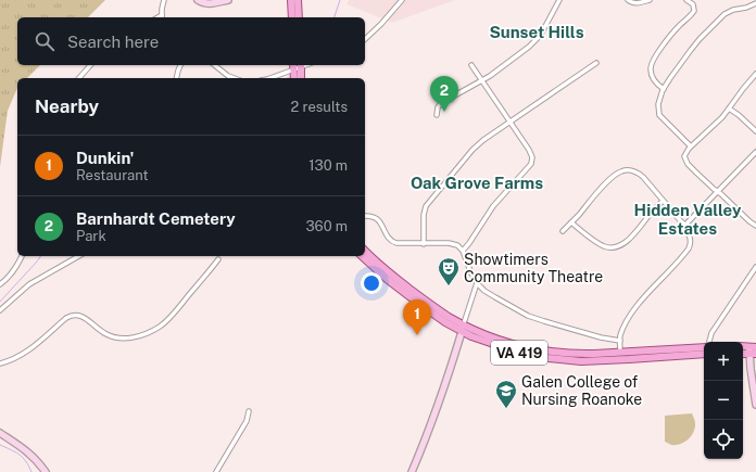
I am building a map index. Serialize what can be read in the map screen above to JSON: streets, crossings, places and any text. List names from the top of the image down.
{
  "streets": {
    "main road": ["VA 419"]
  },
  "districts": ["Sunset Hills", "Oak Grove Farms", "Hidden Valley Estates"],
  "places": {
    "theatre": ["Showtimers Community Theatre"],
    "school or university": ["Galen College of Nursing Roanoke"]
  },
  "page": {
    "search": "Search here",
    "pins": ["2", "1"],
    "heading": ["Nearby", "2 results"],
    "list": [
      {
        "mark": "1",
        "name": "Dunkin'",
        "note": "Restaurant",
        "value": "130 m"
      },
      {
        "mark": "2",
        "name": "Barnhardt Cemetery",
        "note": "Park",
        "value": "360 m"
      }
    ],
    "map_buttons": ["+", "−"]
  }
}
